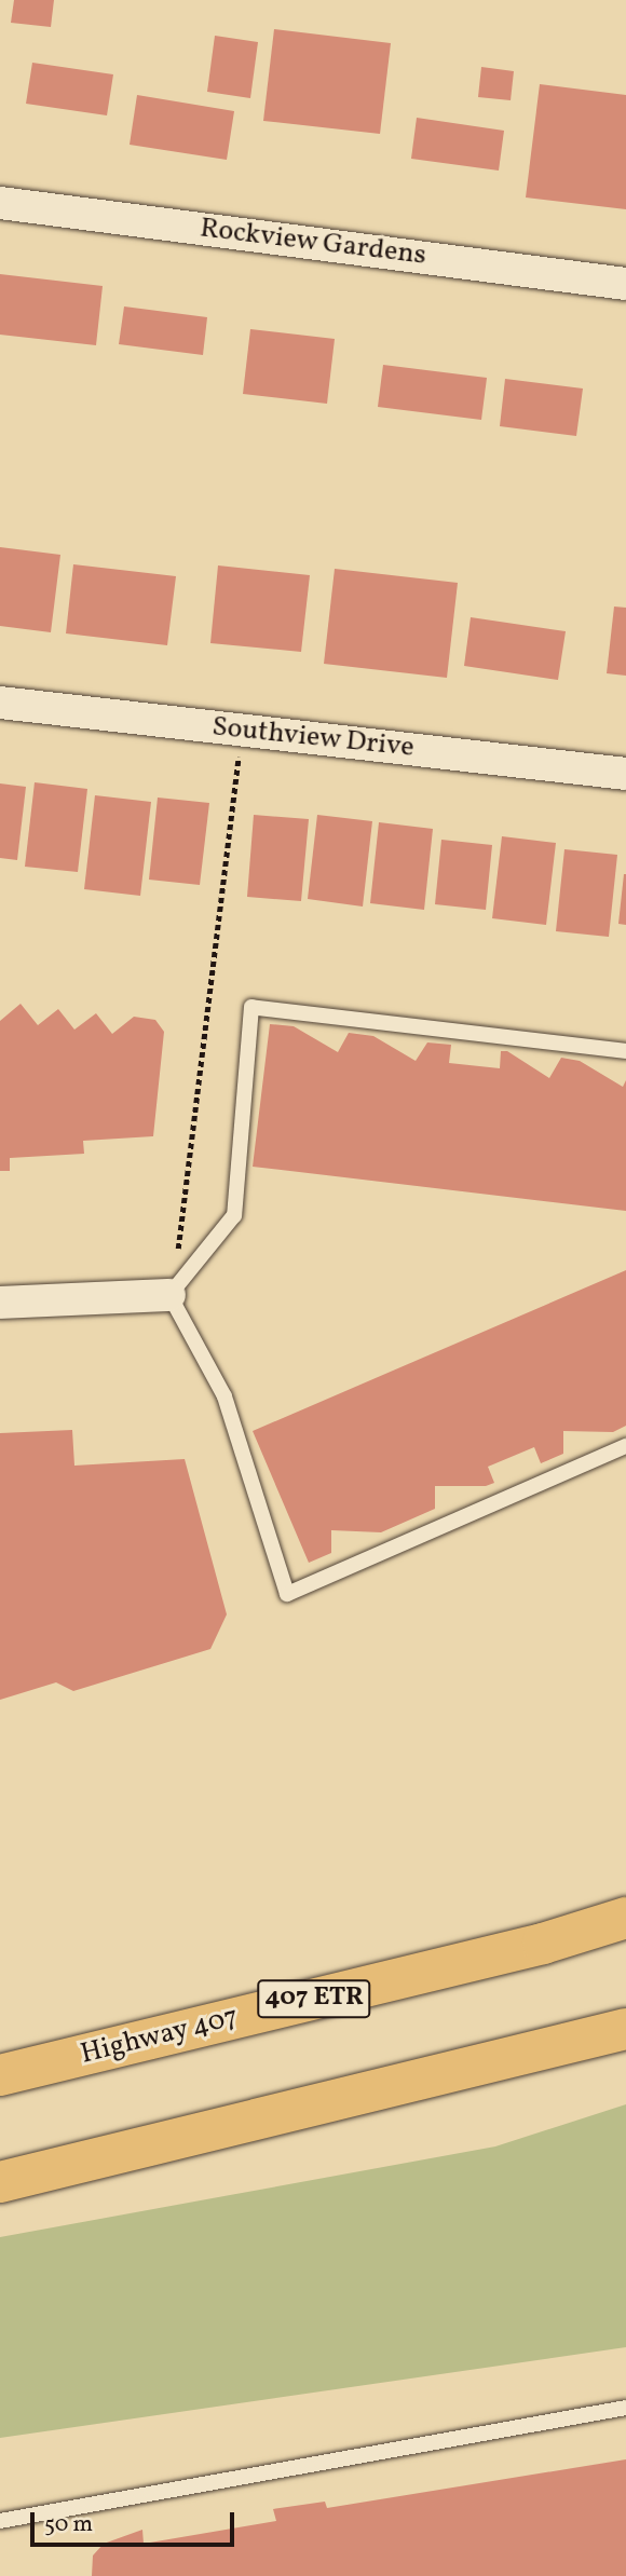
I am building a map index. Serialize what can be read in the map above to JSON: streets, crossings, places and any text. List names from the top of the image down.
{
  "streets": {
    "highway": ["407 ETR", "Highway 407"],
    "street": ["Rockview Gardens", "Southview Drive"]
  },
  "scale_bar": "50 m"
}
